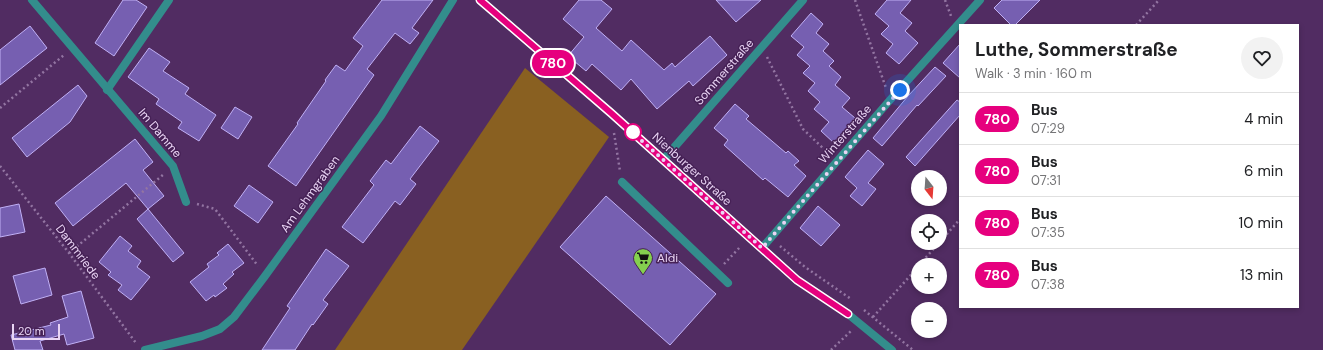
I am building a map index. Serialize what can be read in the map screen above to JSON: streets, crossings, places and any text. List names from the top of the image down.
{
  "streets": {
    "street": [
      "Sommerstraße",
      "Im Damme",
      "Winterstraße",
      "Nienburger Straße",
      "Am Lehmgraben"
    ],
    "path": ["Dammriede"]
  },
  "crossings": [
    ["Sommerstraße", "Nienburger Straße"],
    ["Winterstraße", "Nienburger Straße"]
  ],
  "places": {
    "supermarket": ["Aldi"]
  },
  "lines": ["bus line 780"],
  "scale_bar": "20 m",
  "north": "bottom",
  "page": {
    "on_map": "780",
    "heading": ["Luthe, Sommerstraße", "Walk · 3 min · 160 m"],
    "list": [
      {
        "mark": "780",
        "name": "Bus",
        "note": "07:29",
        "value": "4 min"
      },
      {
        "mark": "780",
        "name": "Bus",
        "note": "07:31",
        "value": "6 min"
      },
      {
        "mark": "780",
        "name": "Bus",
        "note": "07:35",
        "value": "10 min"
      },
      {
        "mark": "780",
        "name": "Bus",
        "note": "07:38",
        "value": "13 min"
      }
    ],
    "map_buttons": ["+", "−"],
    "scale": "20 m"
  }
}
